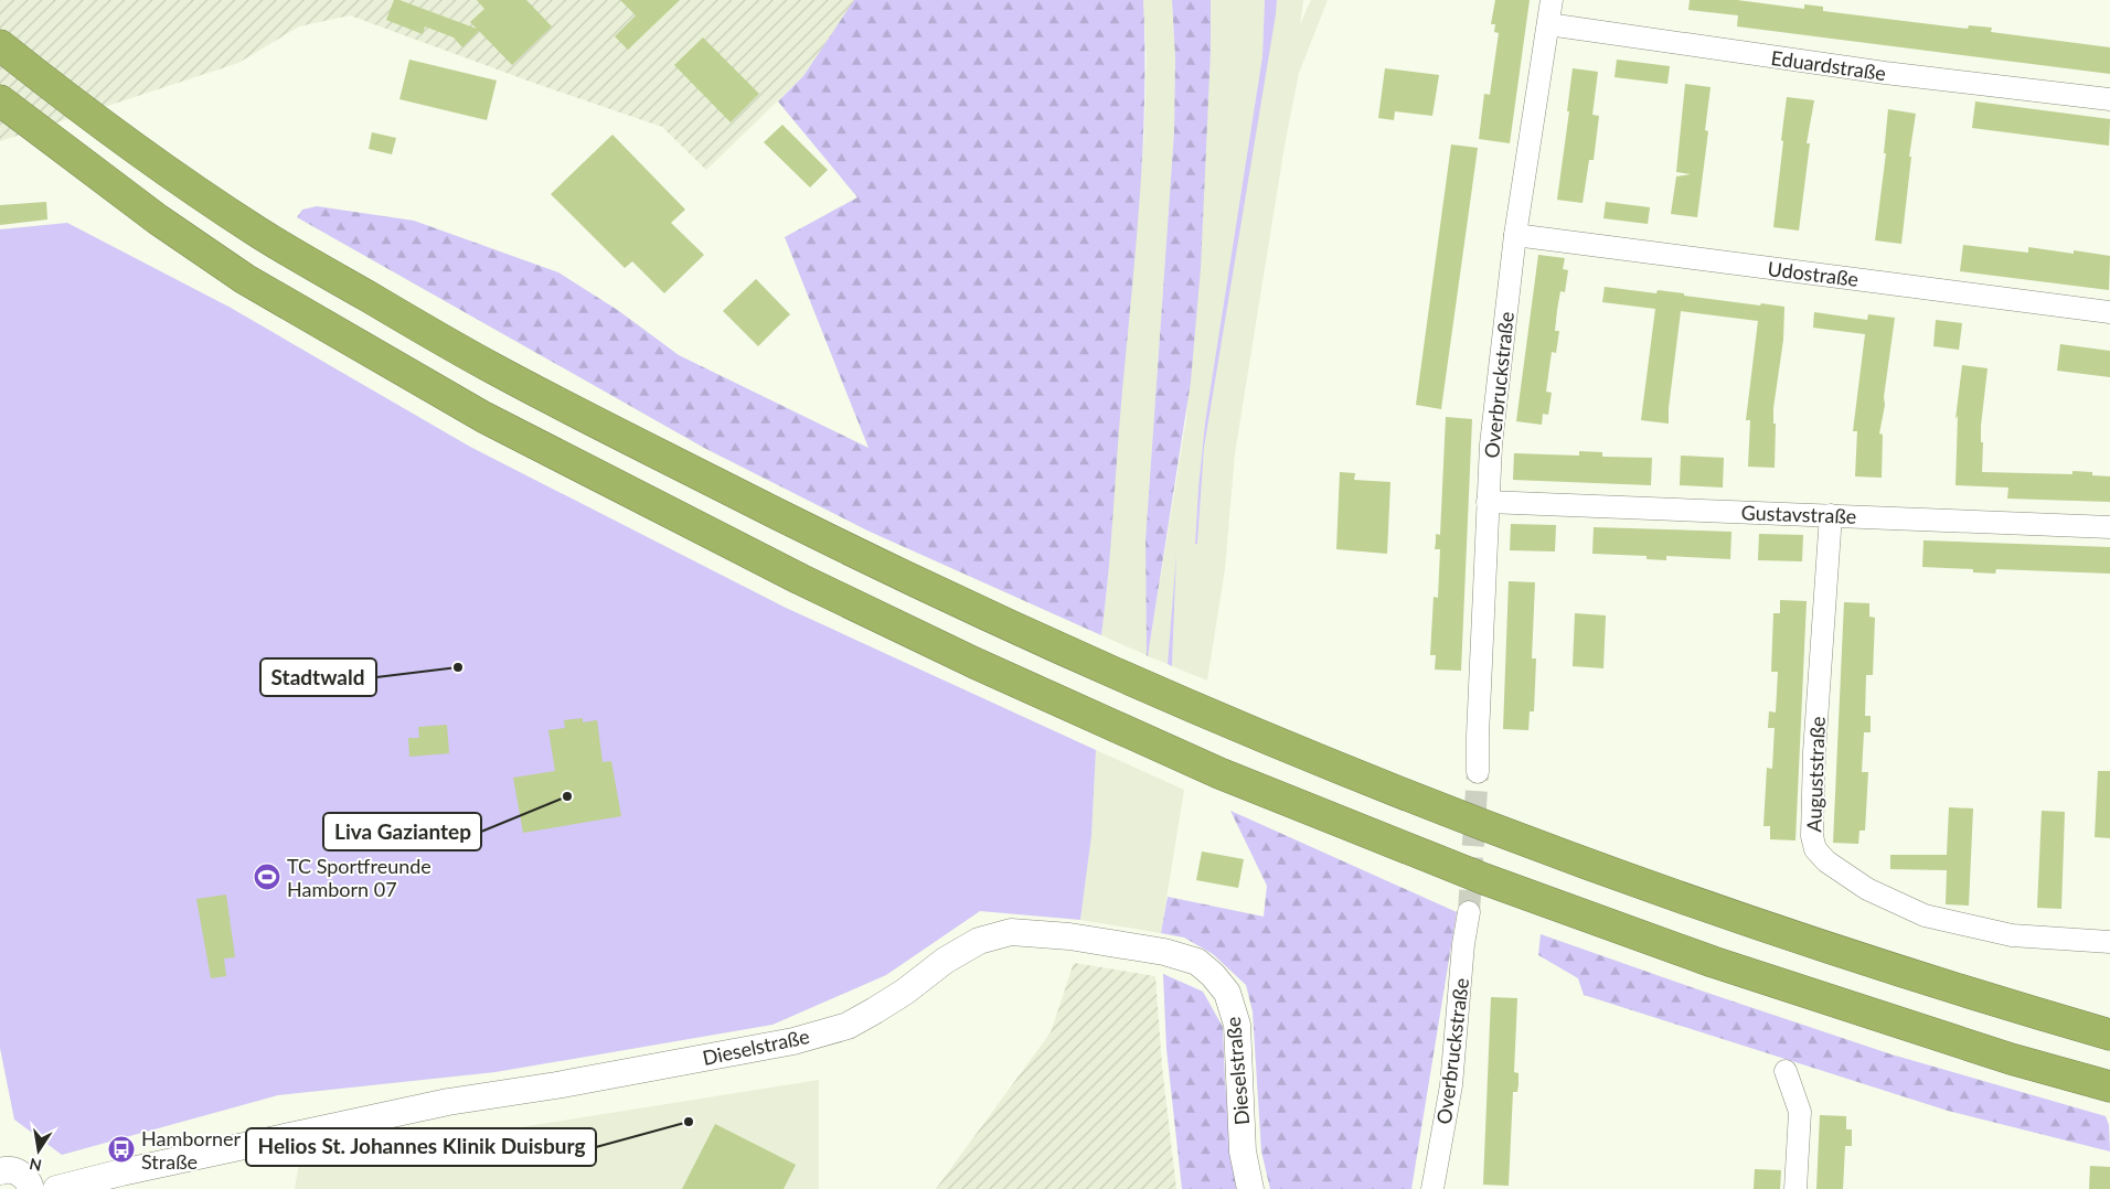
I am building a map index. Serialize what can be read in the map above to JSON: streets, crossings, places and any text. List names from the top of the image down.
{
  "streets": {
    "street": [
      "Eduardstraße",
      "Udostraße",
      "Overbruckstraße",
      "Gustavstraße",
      "Auguststraße",
      "Dieselstraße"
    ]
  },
  "crossings": [
    ["Eduardstraße", "Overbruckstraße"],
    ["Udostraße", "Overbruckstraße"],
    ["Overbruckstraße", "Gustavstraße"],
    ["Gustavstraße", "Auguststraße"]
  ],
  "places": {
    "other": ["Stadtwald", "Liva Gaziantep", "Helios St. Johannes Klinik Duisburg"],
    "sports": ["TC Sportfreunde Hamborn 07"],
    "bus stop": ["Hamborner Straße"]
  },
  "north": "bottom"
}
